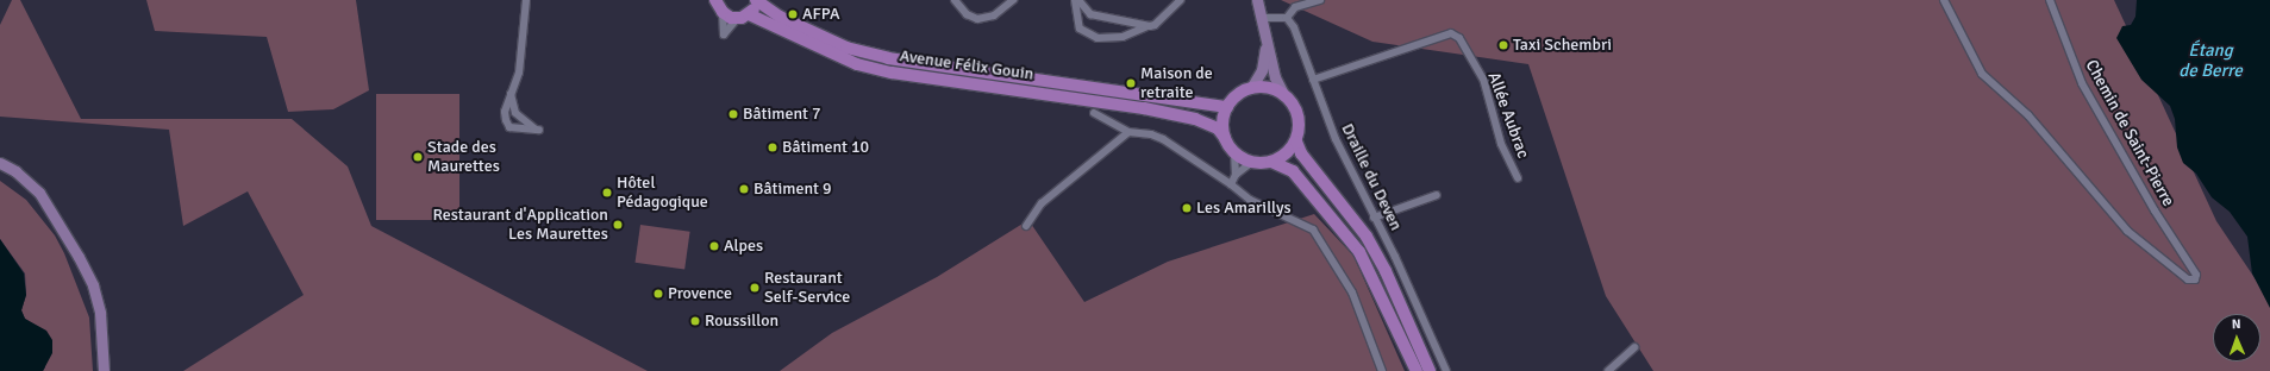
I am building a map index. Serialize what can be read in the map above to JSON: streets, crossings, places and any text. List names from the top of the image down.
{
  "streets": {
    "main road": ["Avenue Félix Gouin"],
    "street": ["Allée Aubrac", "Chemin de Saint-Pierre", "Draille du Deven"]
  },
  "crossings": [
    ["Allée Aubrac", "Draille du Deven"]
  ],
  "water": ["Étang de Berre"],
  "places": [
    "AFPA",
    "Taxi Schembri",
    "Maison de retraite",
    "Bâtiment 7",
    "Bâtiment 10",
    "Stade des Maurettes",
    "Bâtiment 9",
    "Hôtel Pédagogique",
    "Les Amarillys",
    "Restaurant d'Application Les Maurettes",
    "Alpes",
    "Restaurant Self-Service",
    "Provence",
    "Roussillon"
  ],
  "north": "top"
}
